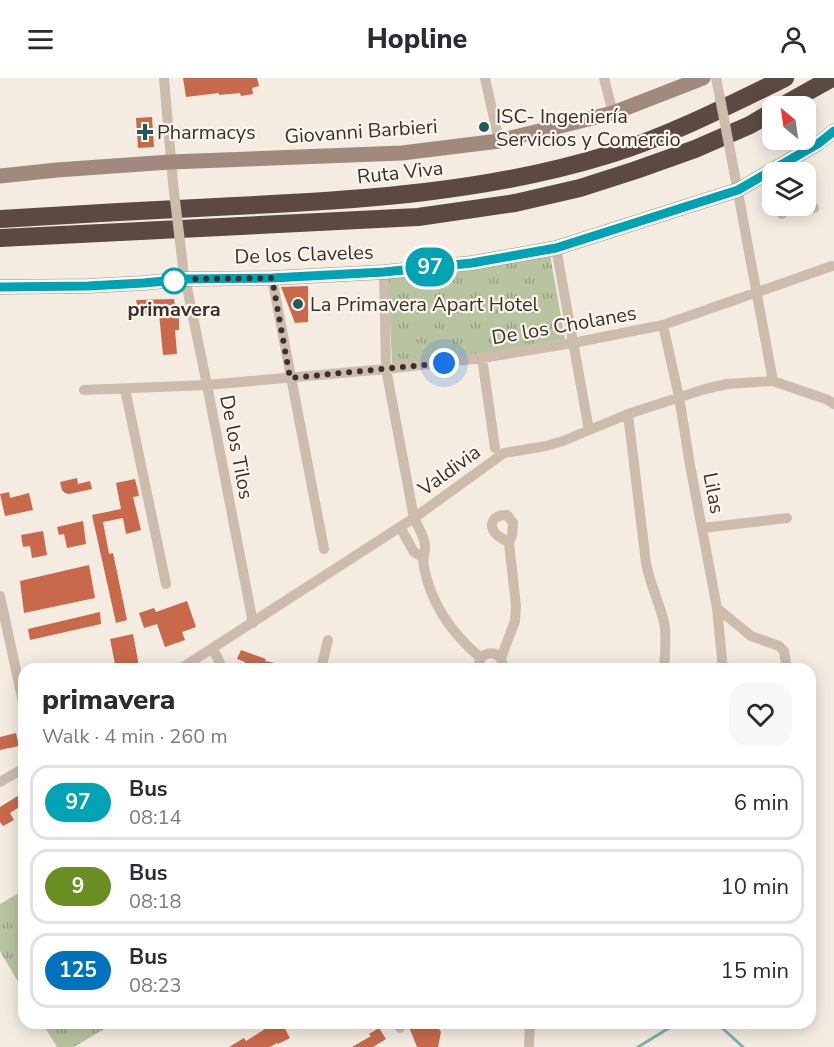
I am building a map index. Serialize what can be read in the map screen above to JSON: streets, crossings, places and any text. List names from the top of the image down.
{
  "streets": {
    "highway": ["Ruta Viva"],
    "main road": ["Giovanni Barbieri", "De los Claveles"],
    "street": [
      "De los Cholanes",
      "De los Tilos",
      "Valdivia",
      "Lilas"
    ]
  },
  "crossings": [
    ["Giovanni Barbieri", "De los Tilos"],
    ["De los Claveles", "De los Tilos"],
    ["De los Cholanes", "De los Tilos"],
    ["De los Cholanes", "Lilas"],
    ["De los Tilos", "Valdivia"],
    ["Valdivia", "Lilas"]
  ],
  "places": {
    "other": ["ISC- Ingeniería Servicios y Comercio", "primavera", "La Primavera Apart Hotel"],
    "health": ["Pharmacys"]
  },
  "lines": ["bus line 97"],
  "north": "top left",
  "page": {
    "header": "Hopline",
    "on_map": "97",
    "heading": ["primavera", "Walk · 4 min · 260 m"],
    "list": [
      {
        "mark": "97",
        "name": "Bus",
        "note": "08:14",
        "value": "6 min"
      },
      {
        "mark": "9",
        "name": "Bus",
        "note": "08:18",
        "value": "10 min"
      },
      {
        "mark": "125",
        "name": "Bus",
        "note": "08:23",
        "value": "15 min"
      }
    ]
  }
}
